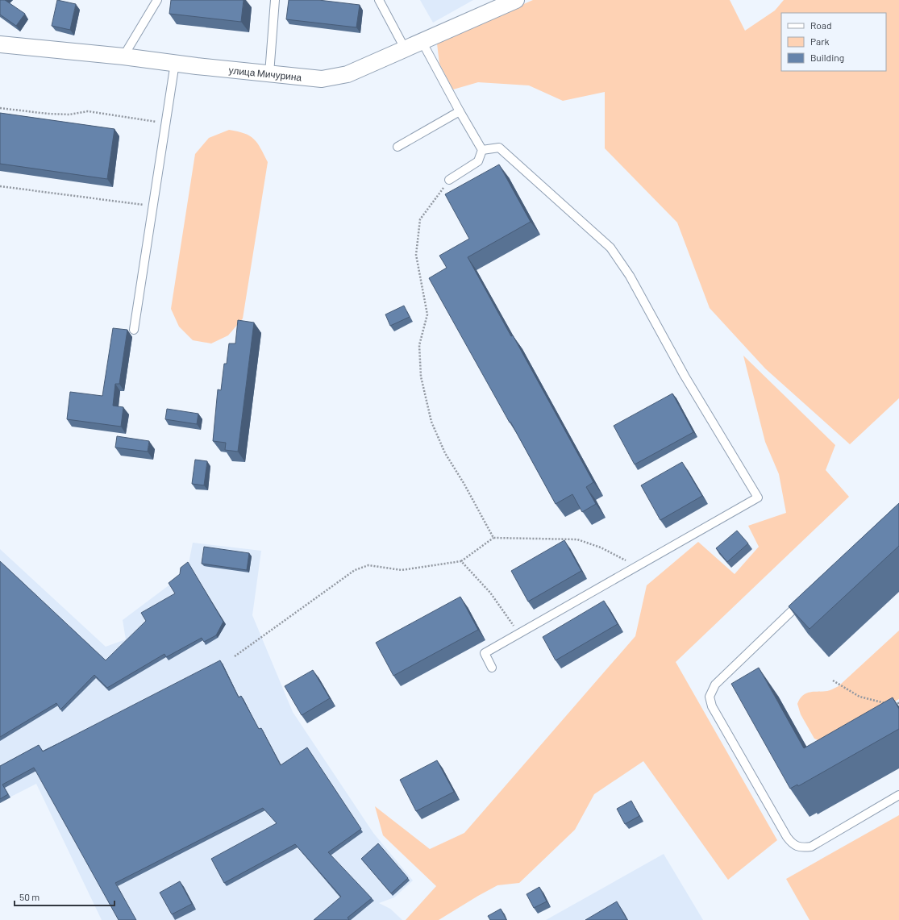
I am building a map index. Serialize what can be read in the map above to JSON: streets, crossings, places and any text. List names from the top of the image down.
{
  "streets": {
    "street": ["улица Мичурина"]
  },
  "legend": ["Road", "Park", "Building"],
  "scale_bar": "50 m"
}
